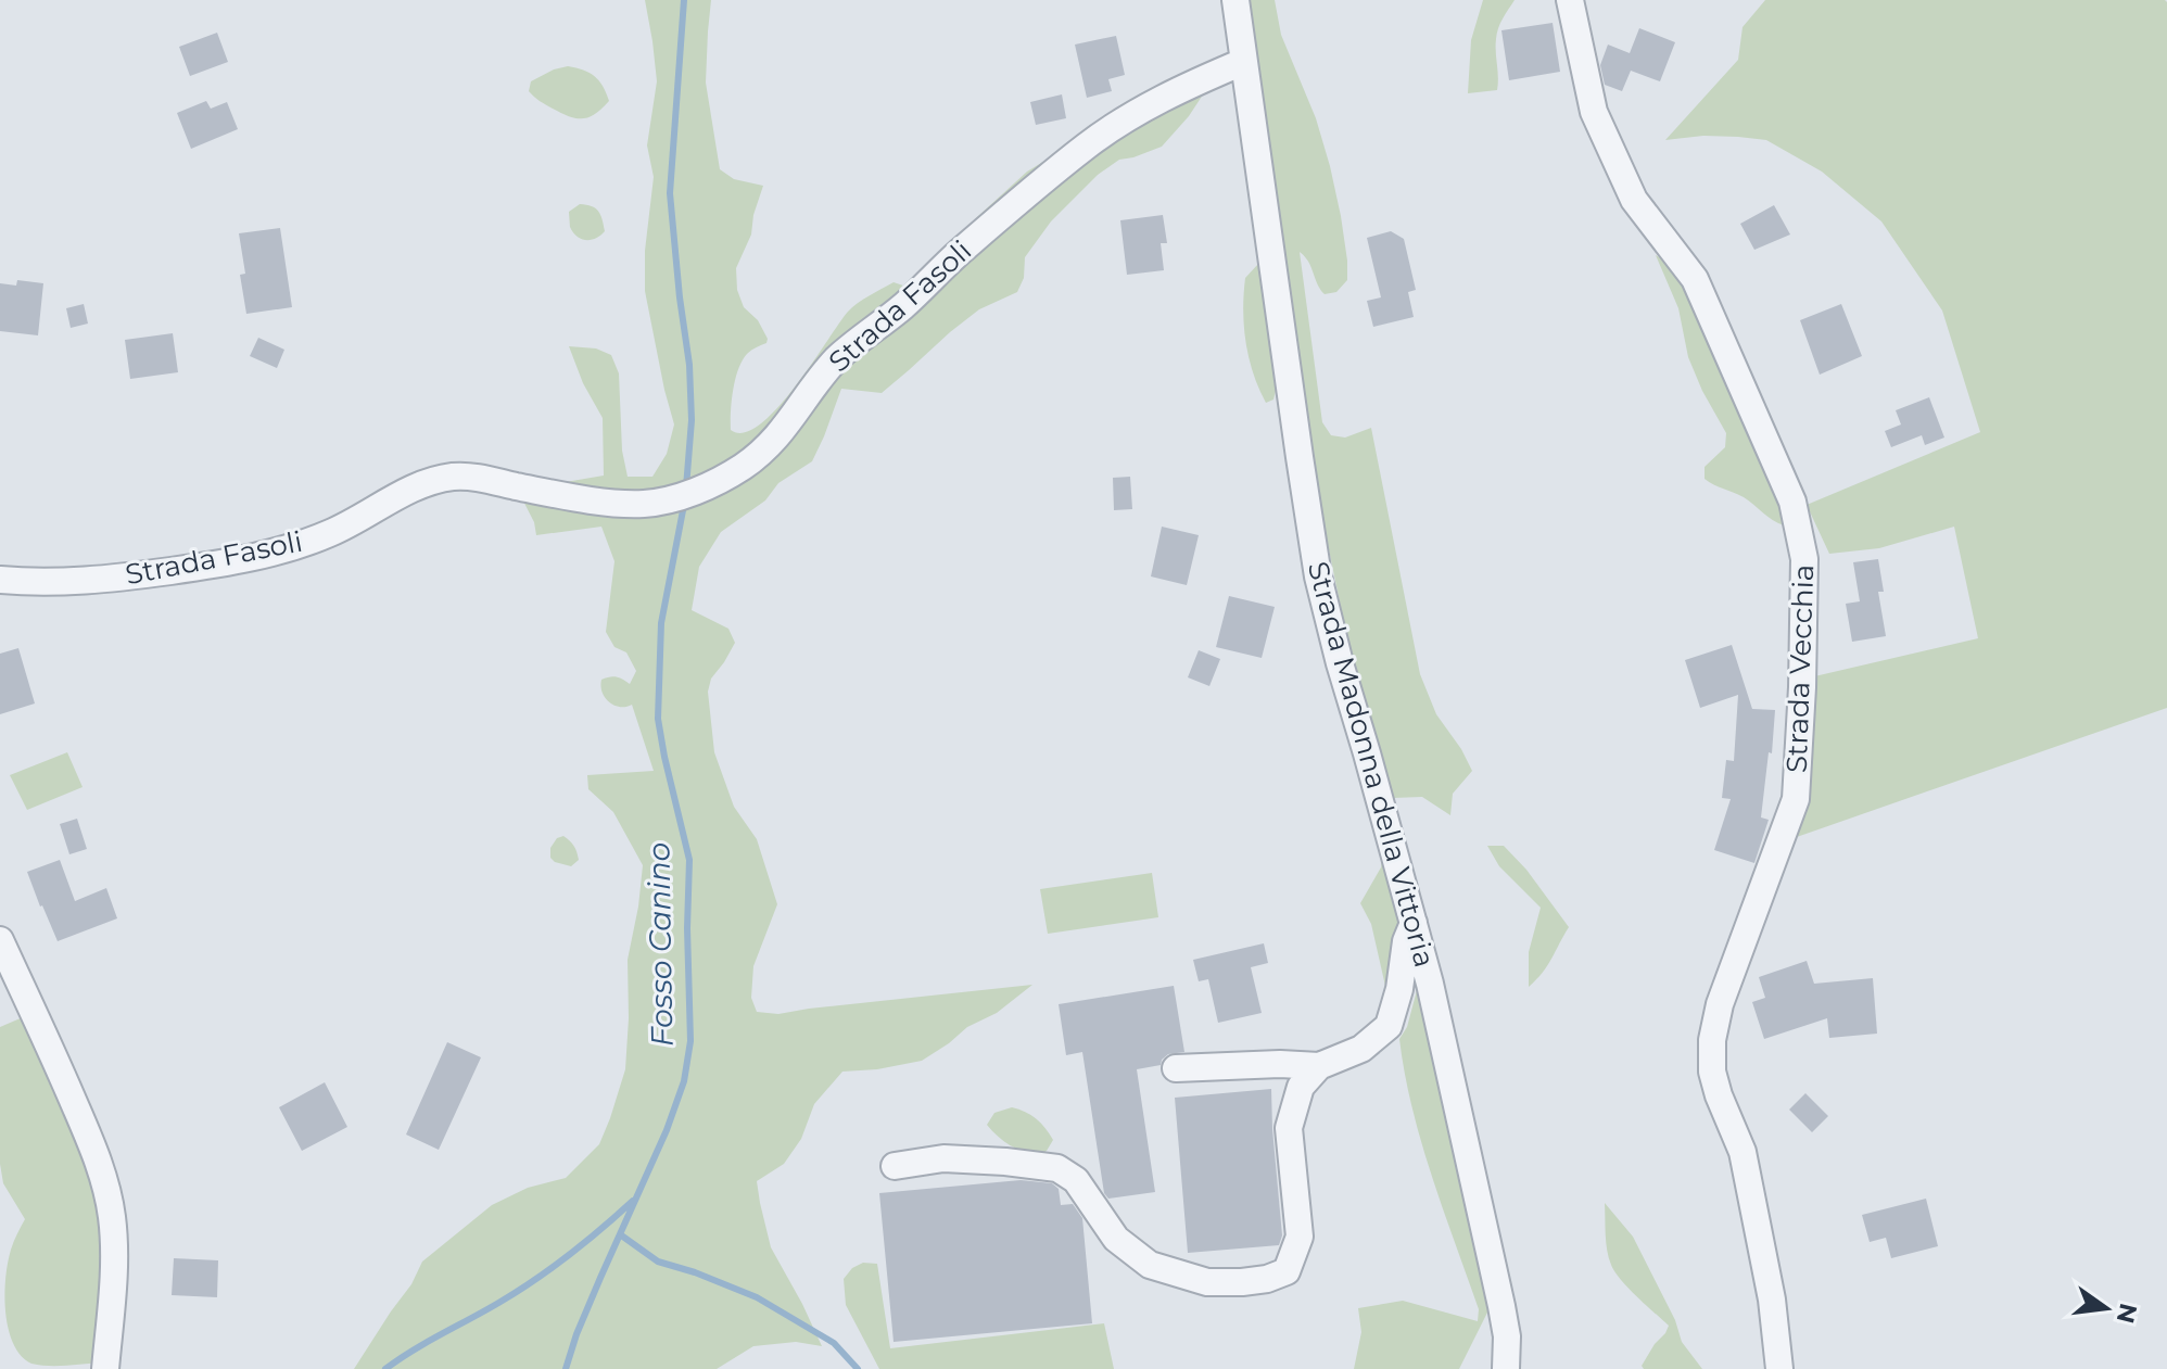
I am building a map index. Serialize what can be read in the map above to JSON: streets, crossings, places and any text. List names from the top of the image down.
{
  "streets": {
    "street": ["Strada Fasoli", "Strada Vecchia", "Strada Madonna della Vittoria"]
  },
  "crossings": [
    ["Strada Fasoli", "Strada Madonna della Vittoria"]
  ],
  "water": ["Fosso Canino"],
  "north": "right"
}
